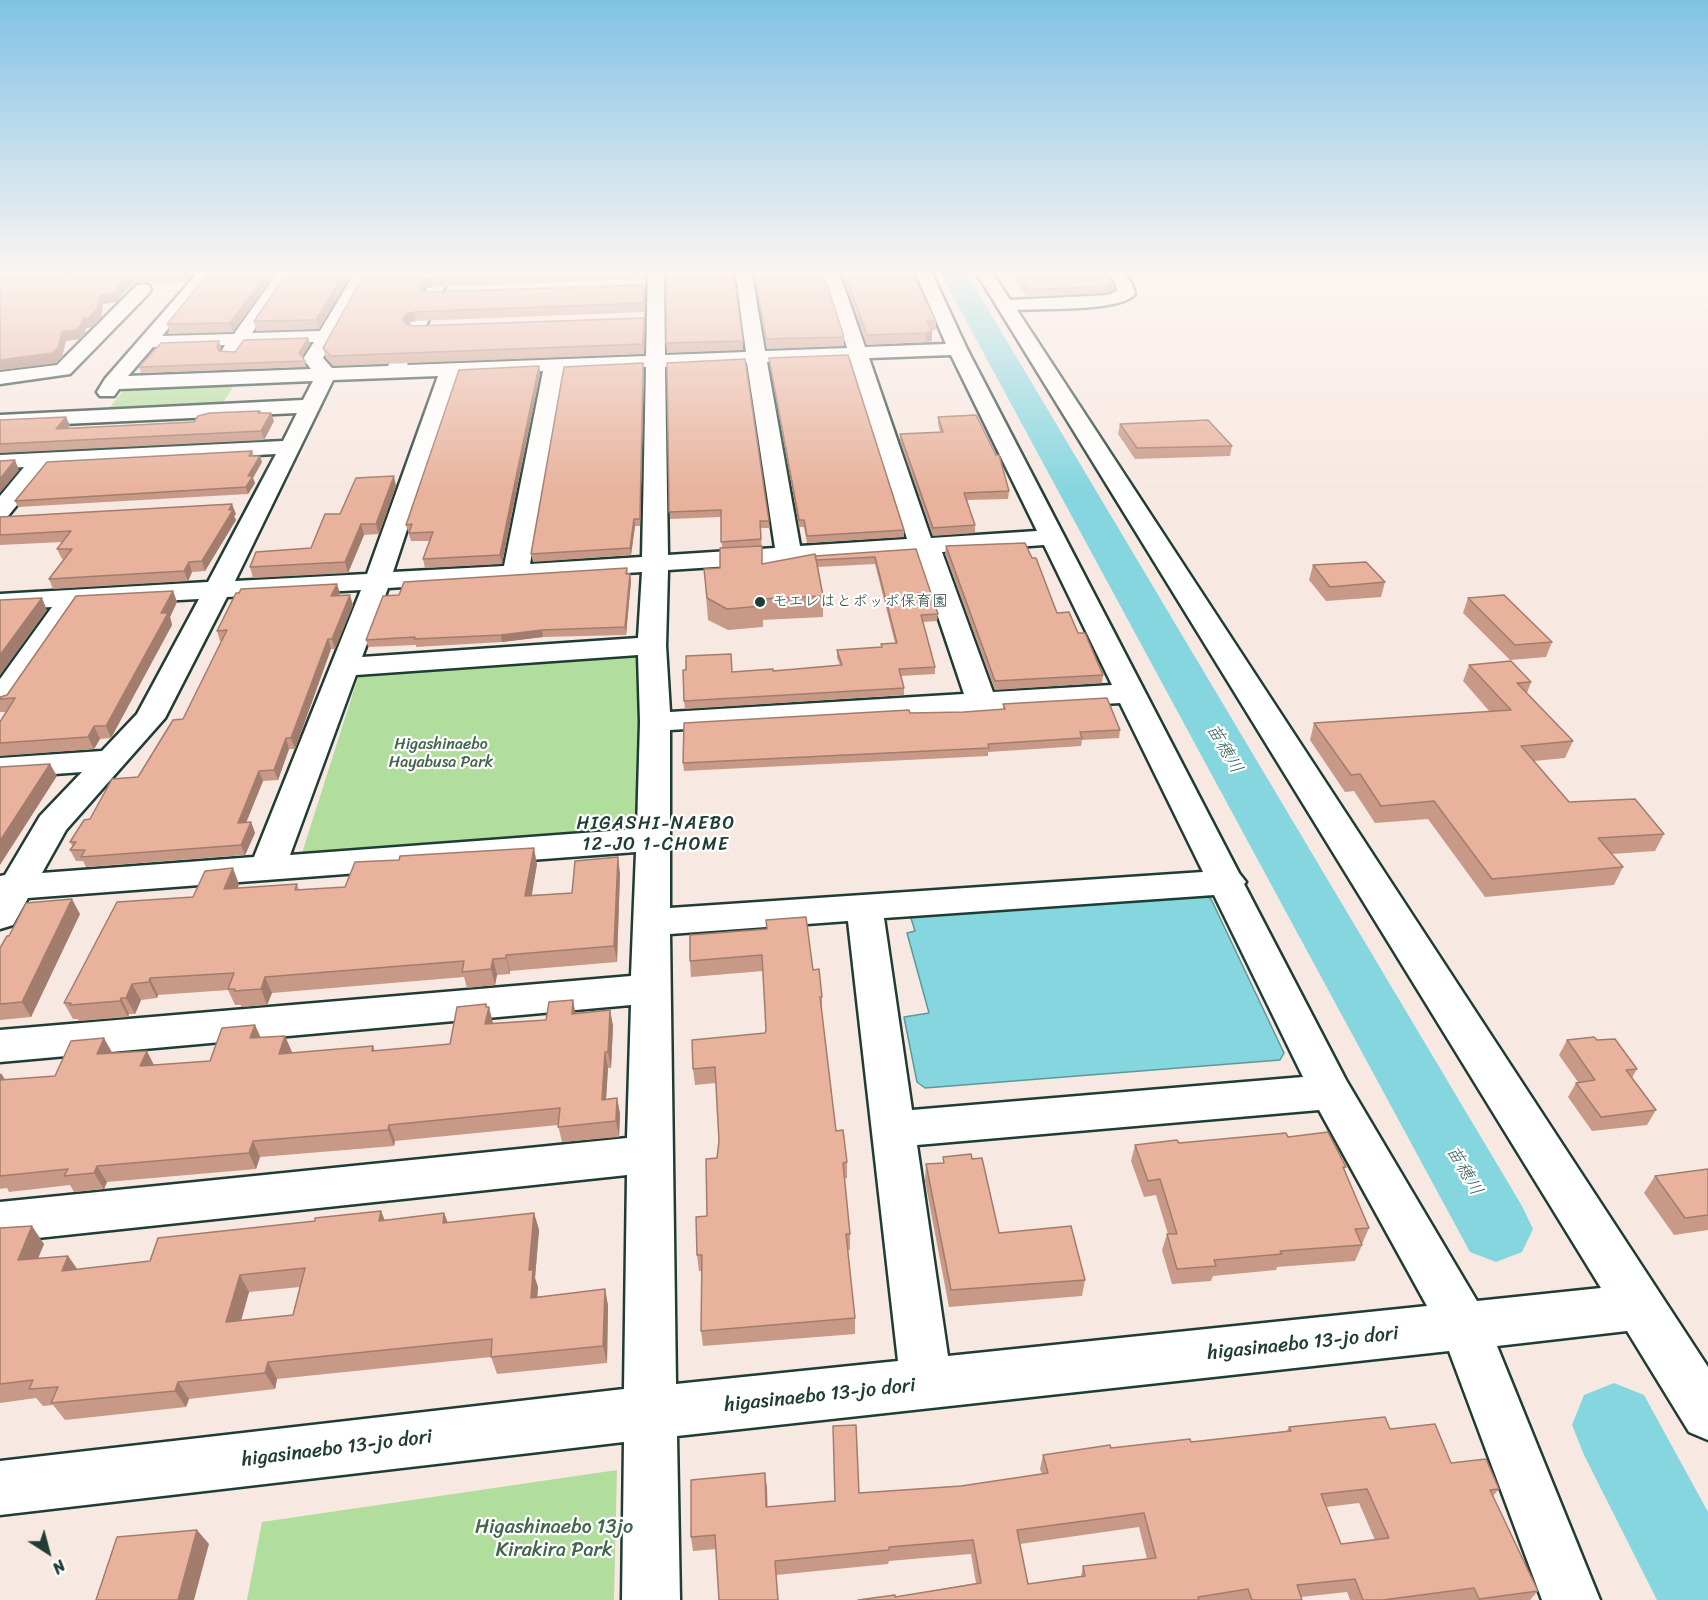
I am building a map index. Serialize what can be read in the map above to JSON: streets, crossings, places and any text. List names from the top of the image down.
{
  "streets": {
    "street": ["higasinaebo 13-jo dori"]
  },
  "districts": ["HIGASHI-NAEBO 12-JO 1-CHOME"],
  "water": ["苗穂川"],
  "parks": ["Higashinaebo Hayabusa Park", "Higashinaebo 13jo Kirakira Park"],
  "places": ["モエレはとポッポ保育園"],
  "north": "bottom right"
}
